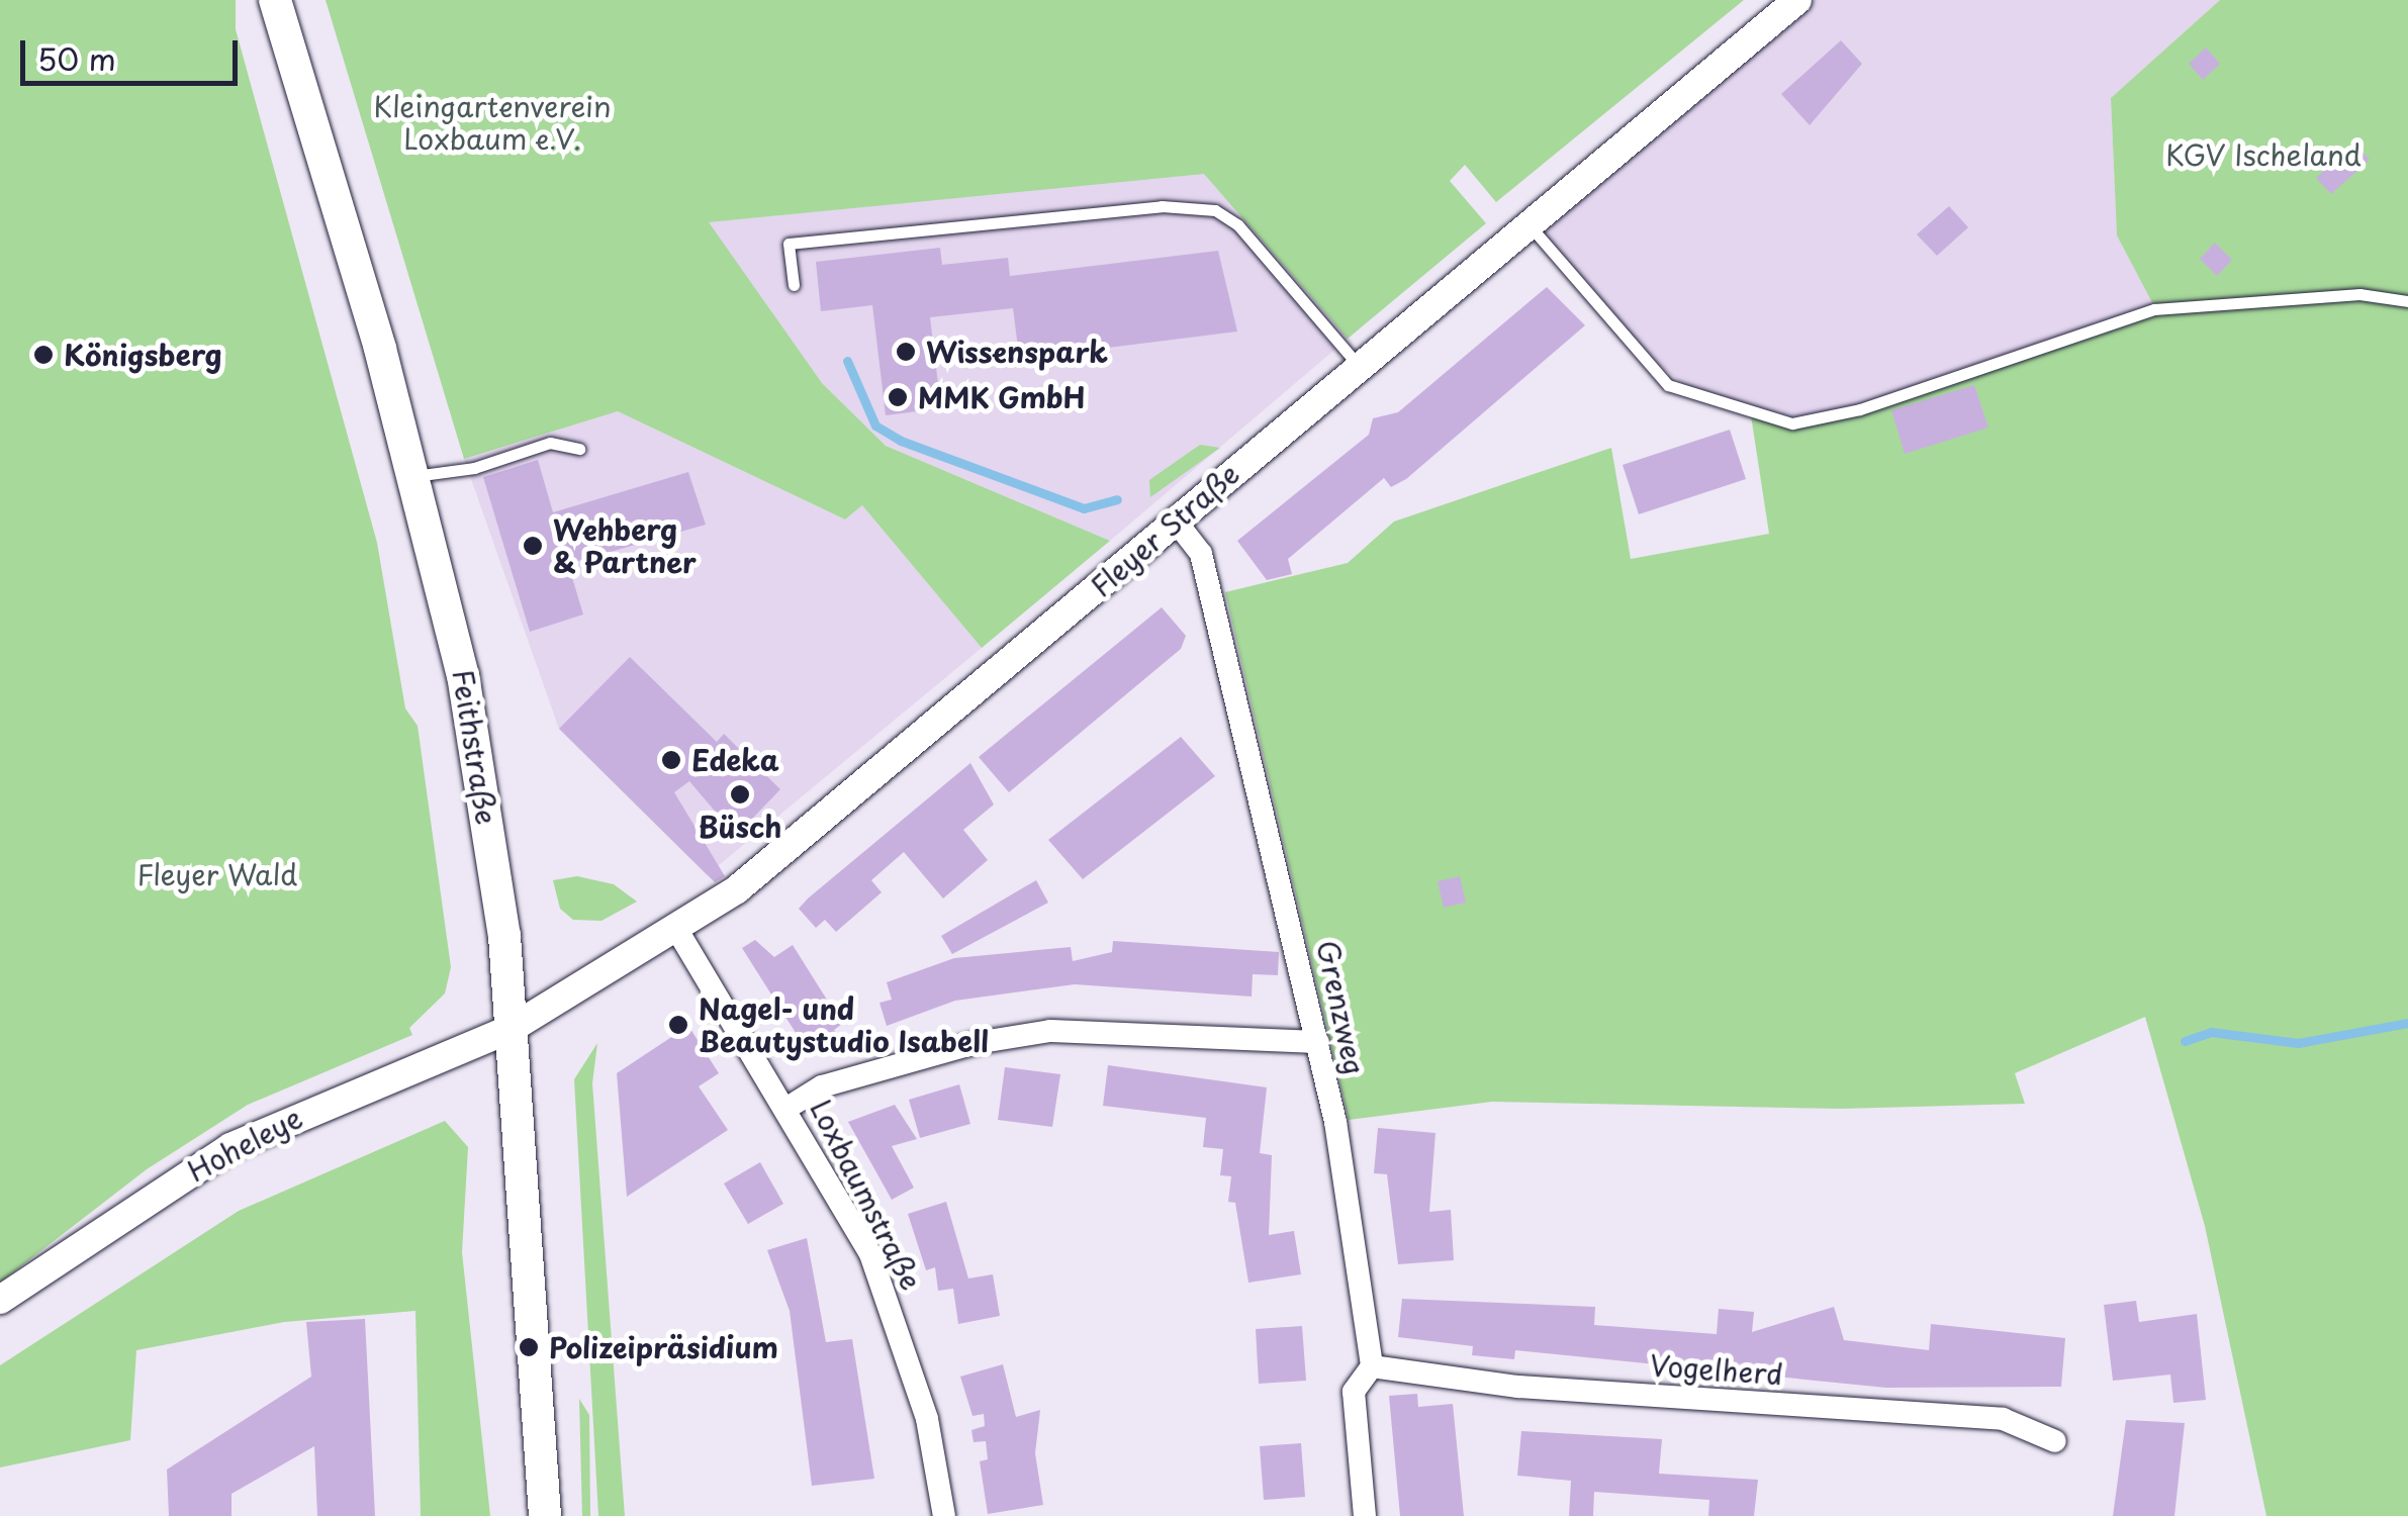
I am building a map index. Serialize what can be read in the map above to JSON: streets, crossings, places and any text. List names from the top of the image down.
{
  "streets": {
    "main road": ["Feithstraße"],
    "street": [
      "Fleyer Straße",
      "Grenzweg",
      "Hoheleye",
      "Loxbaumstraße",
      "Vogelherd"
    ]
  },
  "crossings": [
    ["Fleyer Straße", "Feithstraße"],
    ["Fleyer Straße", "Grenzweg"],
    ["Fleyer Straße", "Hoheleye"],
    ["Fleyer Straße", "Loxbaumstraße"],
    ["Feithstraße", "Hoheleye"],
    ["Grenzweg", "Vogelherd"]
  ],
  "parks": ["Kleingartenverein Loxbaum e.V.", "KGV Ischeland", "Fleyer Wald"],
  "places": [
    "Wissenspark",
    "Königsberg",
    "MMK GmbH",
    "Wehberg & Partner",
    "Edeka",
    "Büsch",
    "Nagel- und Beautystudio Isabell",
    "Polizeipräsidium"
  ],
  "scale_bar": "50 m"
}
